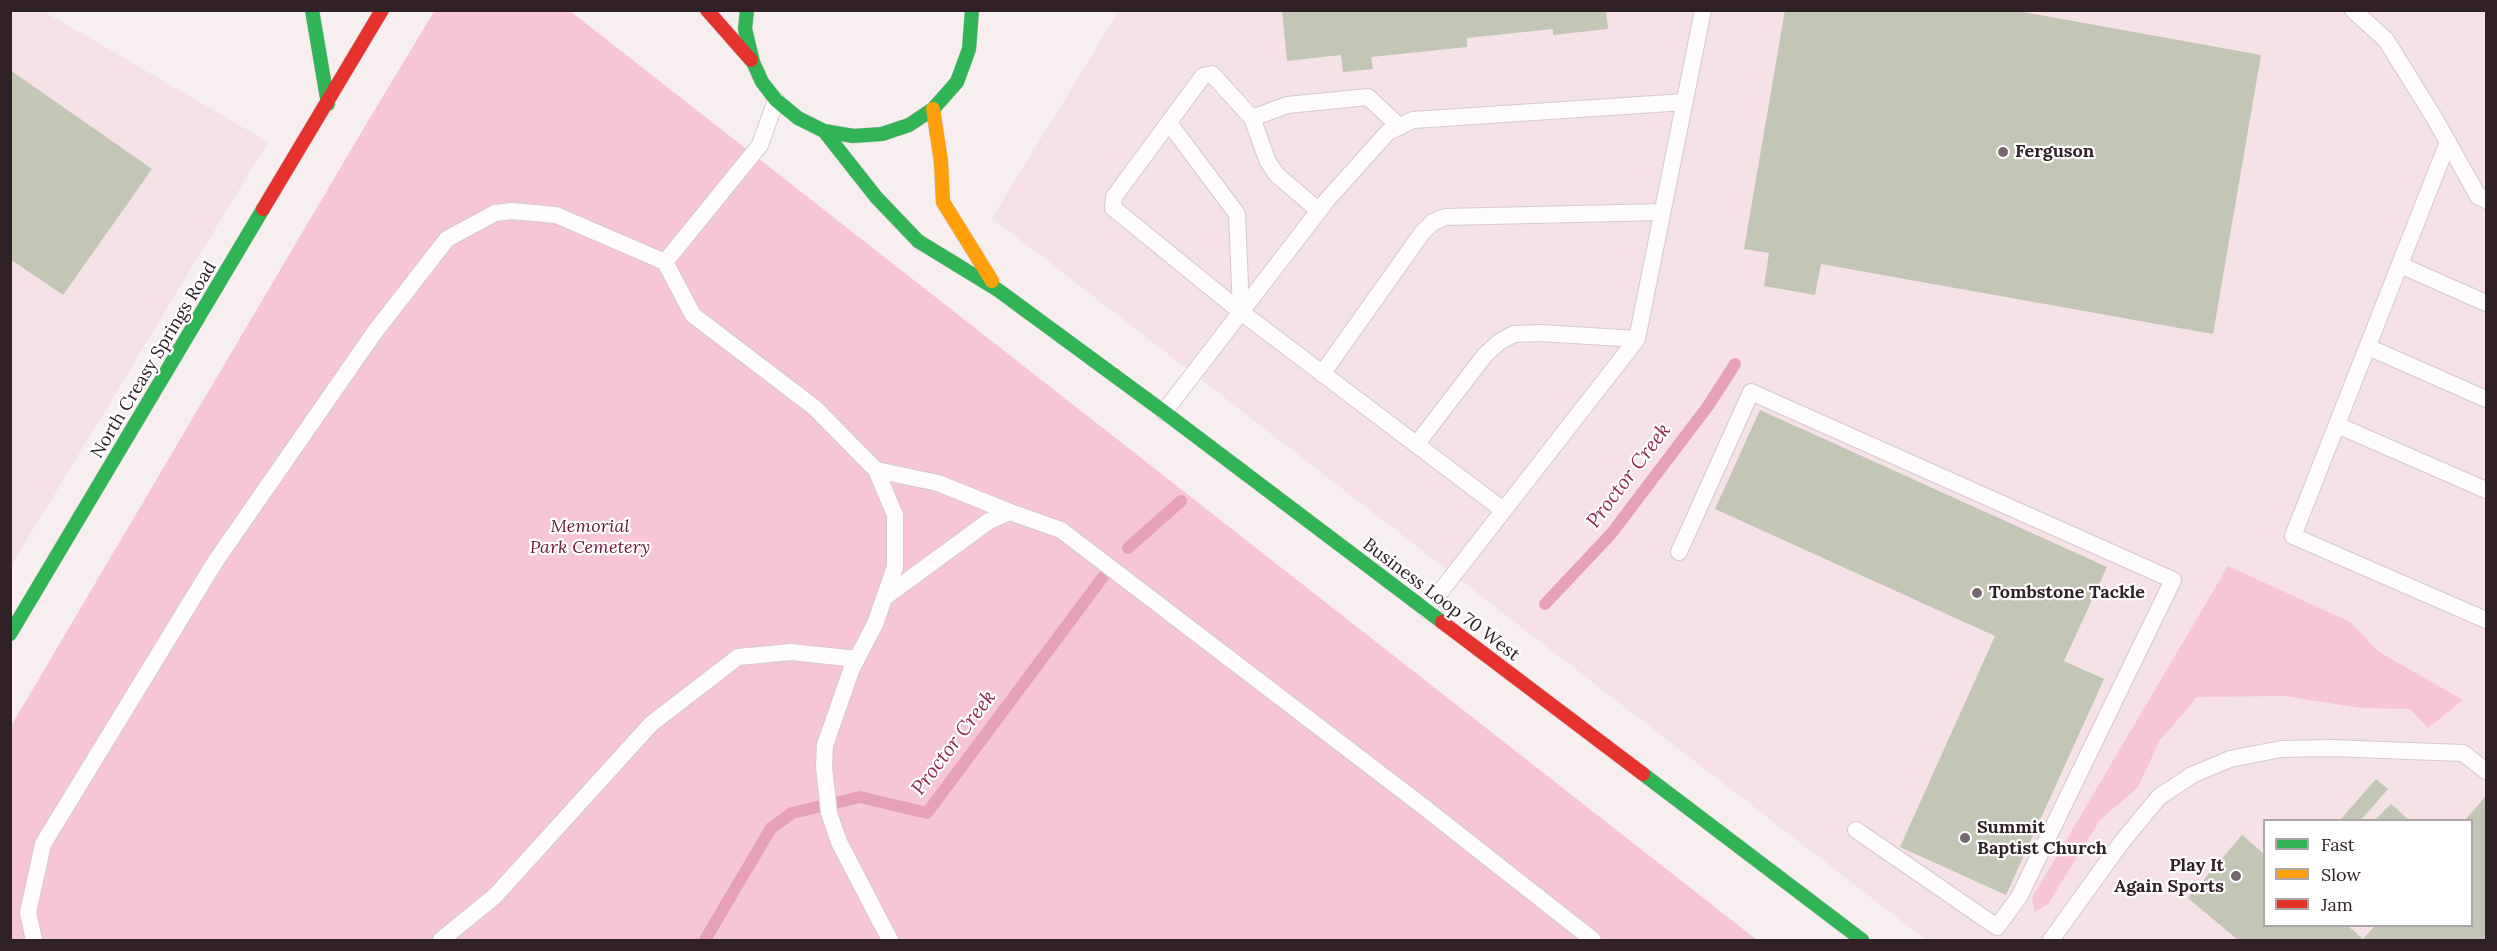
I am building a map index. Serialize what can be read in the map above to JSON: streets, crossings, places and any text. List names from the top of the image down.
{
  "streets": {
    "main road": ["North Creasy Springs Road", "Business Loop 70 West"]
  },
  "water": ["Proctor Creek"],
  "parks": ["Memorial Park Cemetery"],
  "places": [
    "Ferguson",
    "Tombstone Tackle",
    "Summit Baptist Church",
    "Play It Again Sports"
  ],
  "legend": ["Fast", "Slow", "Jam"]
}
